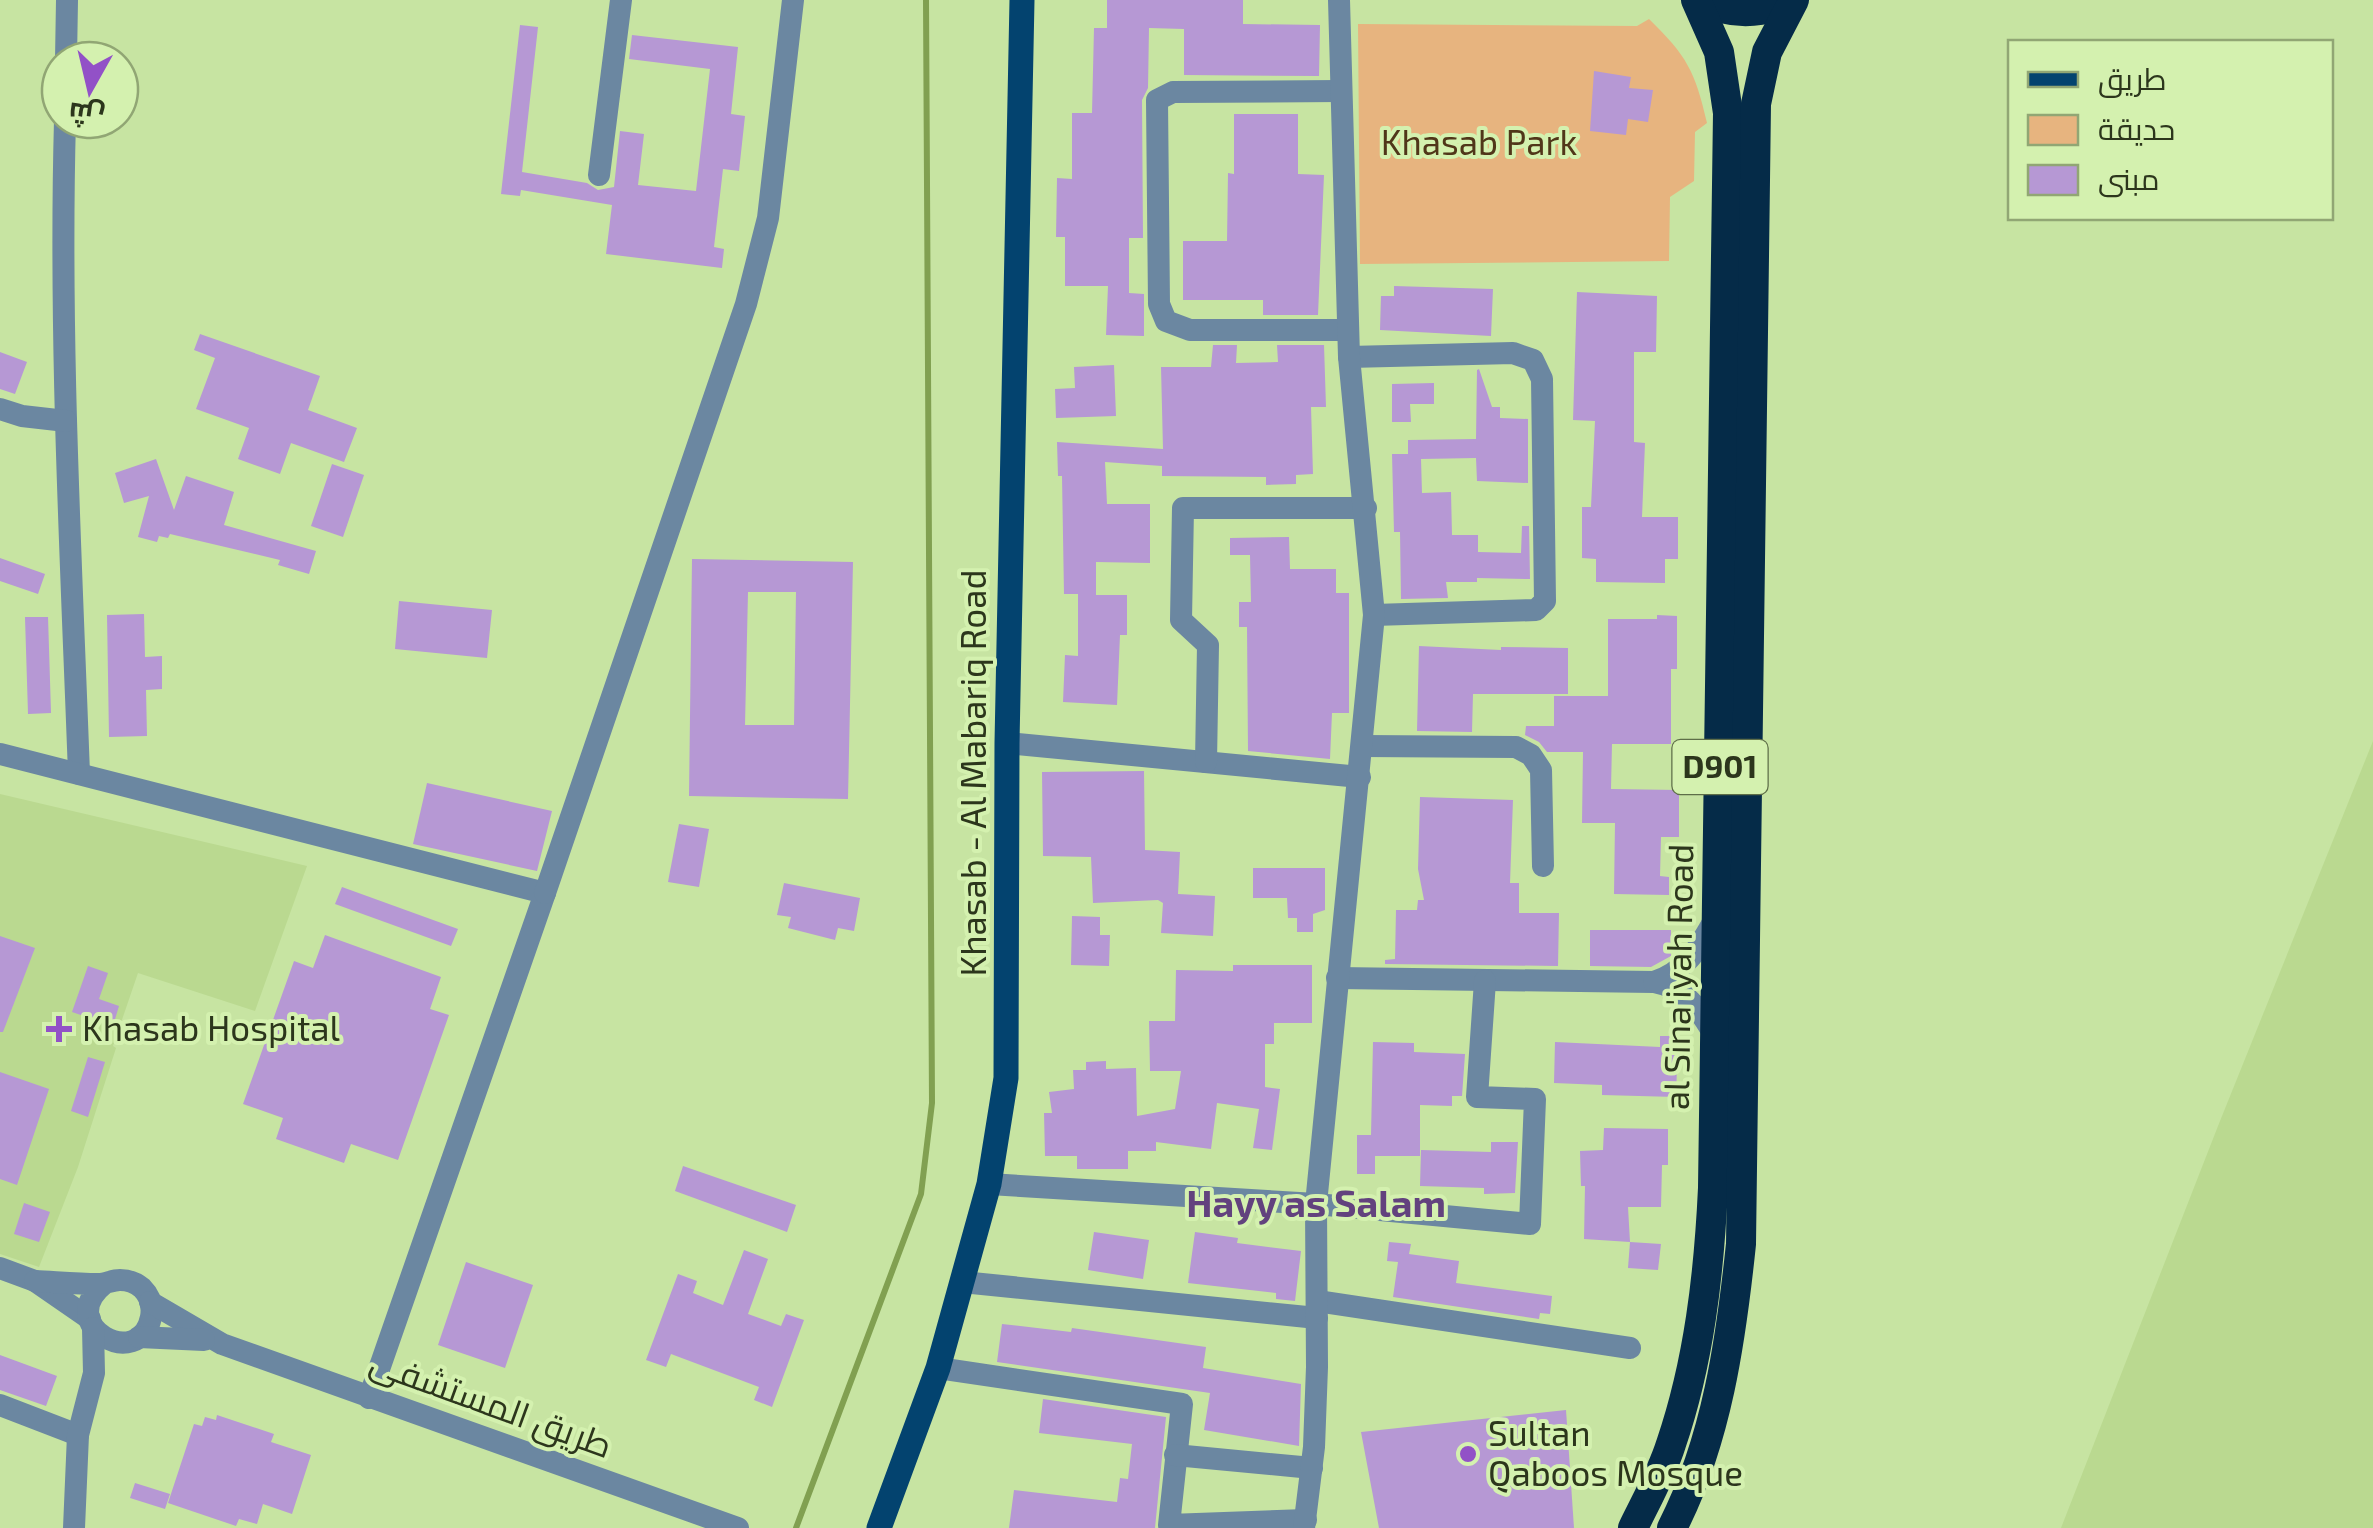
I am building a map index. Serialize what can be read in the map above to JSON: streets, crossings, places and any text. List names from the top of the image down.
{
  "streets": {
    "highway": ["D901", "al Sina'iyah Road"],
    "main road": ["Khasab - Al Mabariq Road"],
    "street": ["طريق المستشفى"]
  },
  "crossings": [
    ["D901", "al Sina'iyah Road"]
  ],
  "districts": ["Hayy as Salam"],
  "parks": ["Khasab Park"],
  "places": {
    "health": ["Khasab Hospital"],
    "other": ["Sultan Qaboos Mosque"]
  },
  "legend": ["طريق", "حديقة", "مبنى"],
  "north": "bottom"
}
